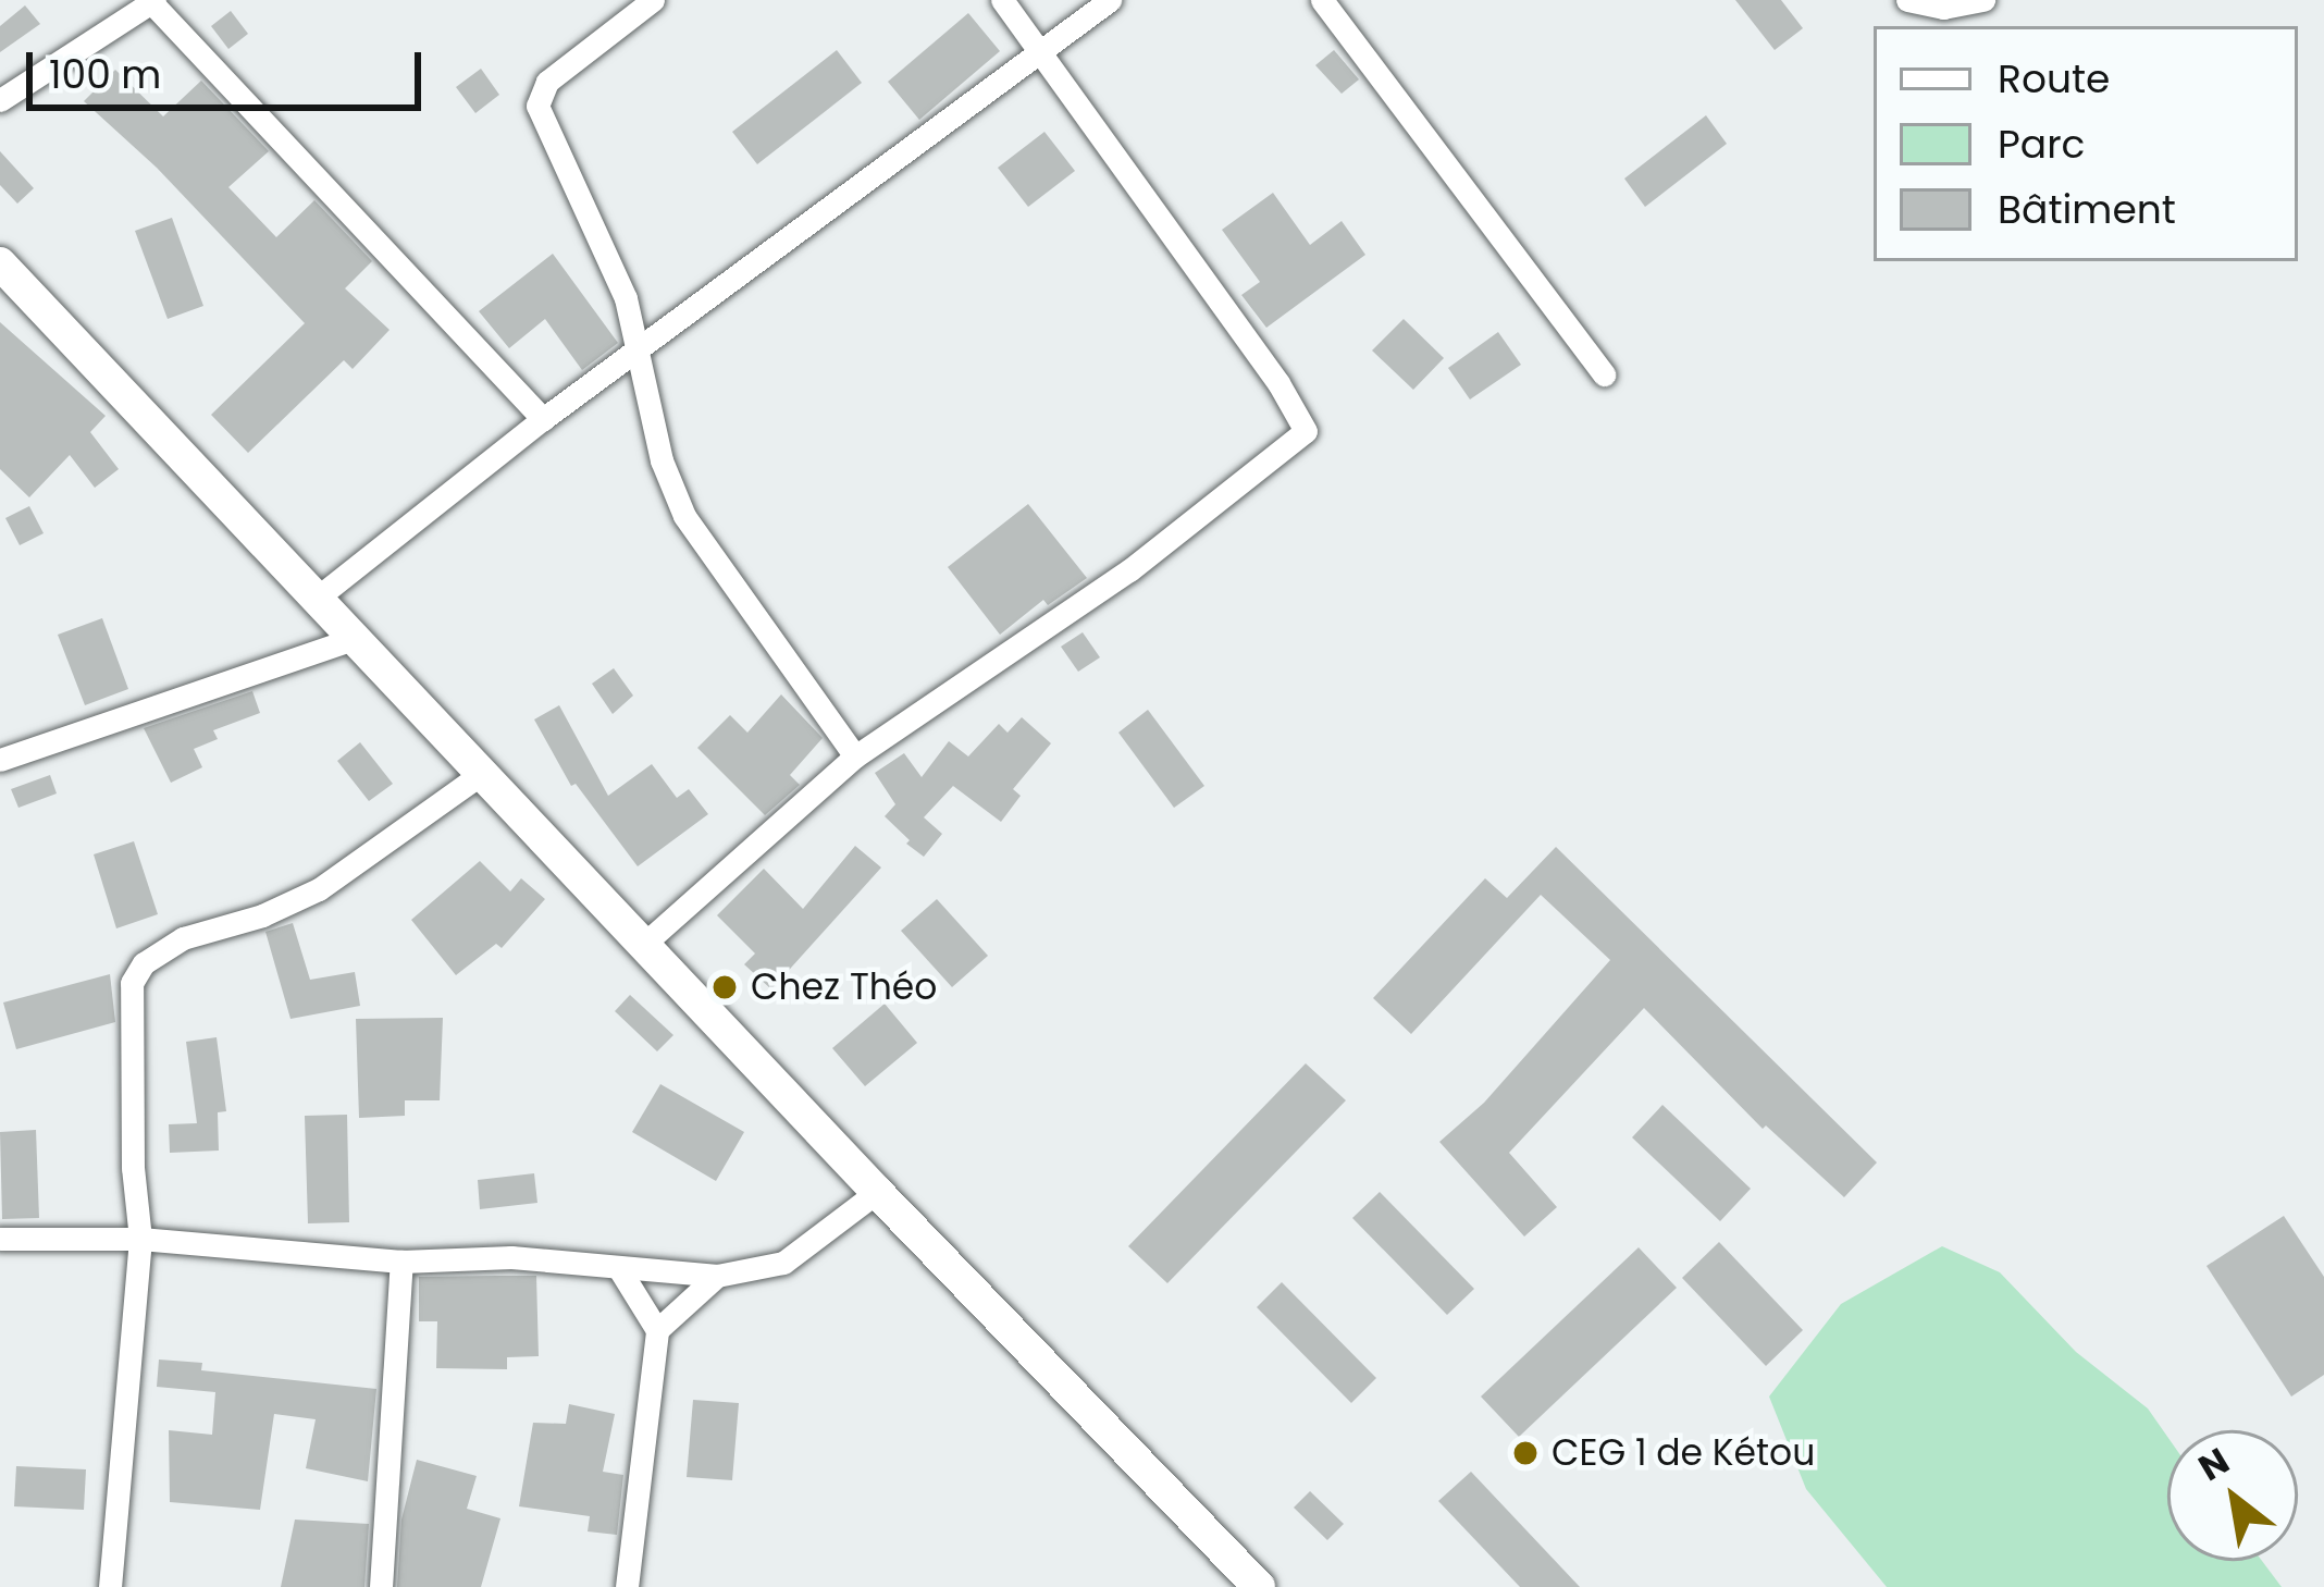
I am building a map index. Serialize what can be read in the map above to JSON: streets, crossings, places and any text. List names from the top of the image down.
{
  "places": ["Chez Théo", "CEG 1 de Kétou"],
  "legend": ["Route", "Parc", "Bâtiment"],
  "scale_bar": "100 m",
  "north": "top left"
}
